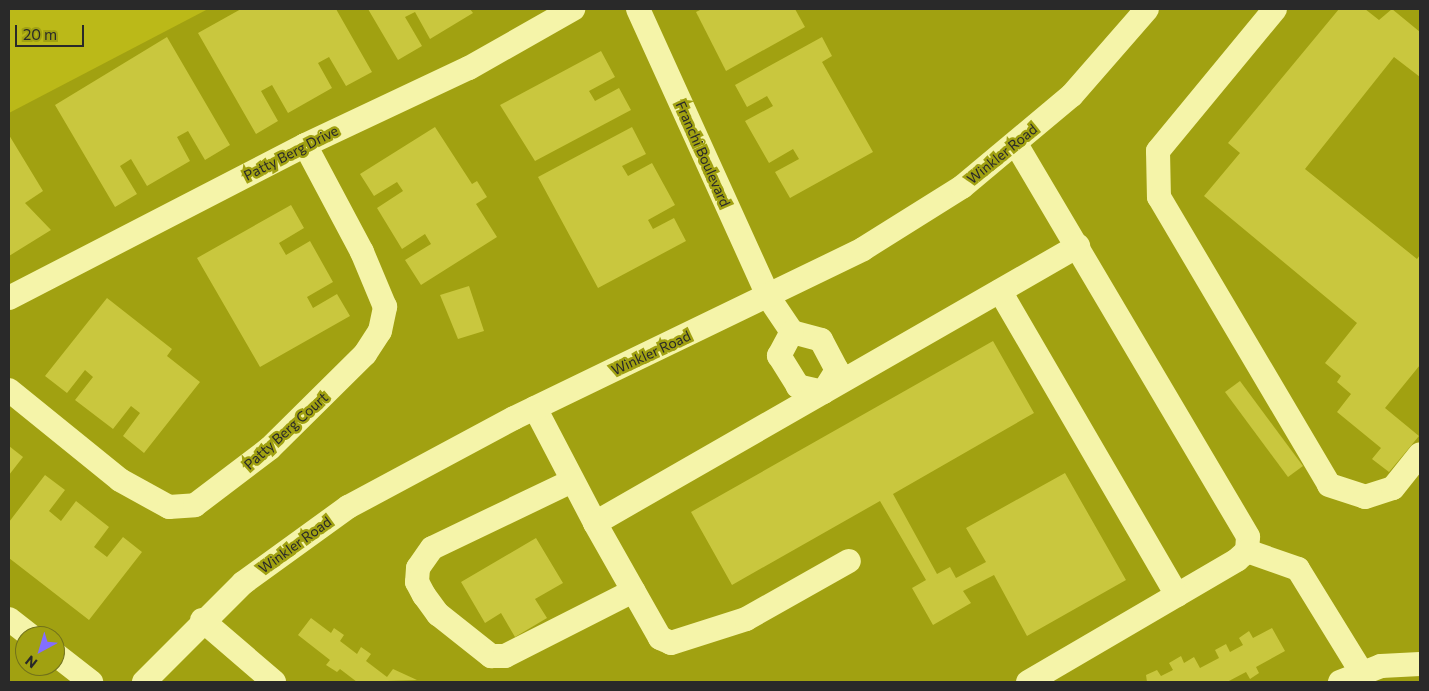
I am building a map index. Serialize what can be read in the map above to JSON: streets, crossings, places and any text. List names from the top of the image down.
{
  "streets": {
    "street": [
      "Patty Berg Drive",
      "Franchi Boulevard",
      "Winkler Road",
      "Patty Berg Court"
    ]
  },
  "crossings": [
    ["Patty Berg Drive", "Patty Berg Court"],
    ["Franchi Boulevard", "Winkler Road"]
  ],
  "scale_bar": "20 m",
  "north": "bottom left"
}
